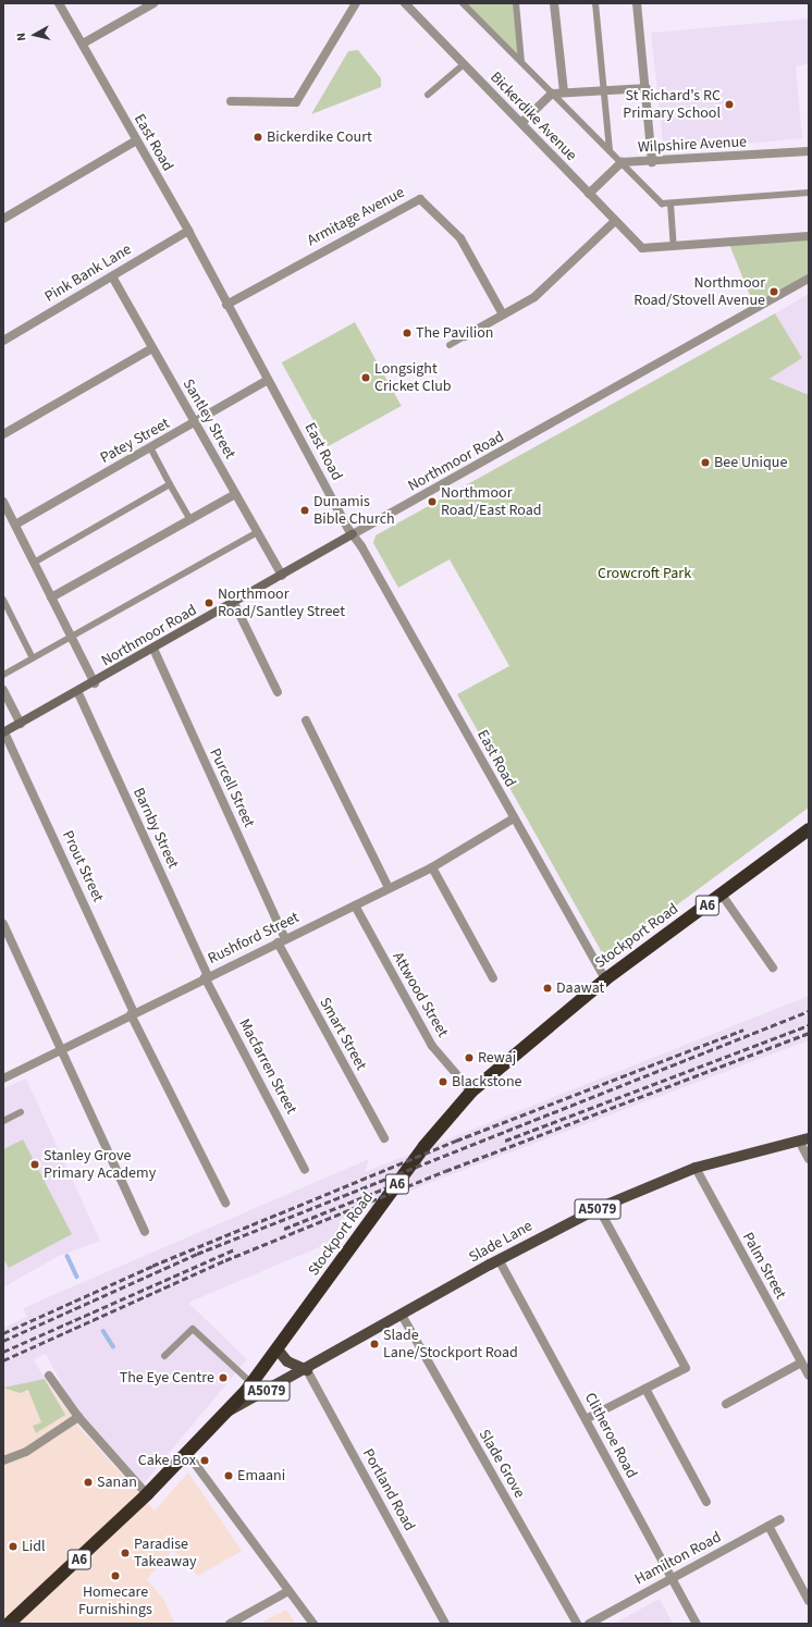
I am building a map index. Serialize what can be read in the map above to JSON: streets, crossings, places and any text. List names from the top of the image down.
{
  "streets": {
    "highway": ["A6", "Stockport Road"],
    "main road": ["A5079", "Slade Lane"],
    "street": [
      "Bickerdike Avenue",
      "East Road",
      "Wilpshire Avenue",
      "Armitage Avenue",
      "Pink Bank Lane",
      "Santley Street",
      "Patey Street",
      "Northmoor Road",
      "Purcell Street",
      "Barnby Street",
      "Prout Street",
      "Rushford Street",
      "Attwood Street",
      "Smart Street",
      "Macfarren Street",
      "Palm Street",
      "Clitheroe Road",
      "Slade Grove",
      "Portland Road",
      "Hamilton Road"
    ]
  },
  "crossings": [
    ["Bickerdike Avenue", "Wilpshire Avenue"],
    ["East Road", "Armitage Avenue"],
    ["East Road", "Pink Bank Lane"],
    ["East Road", "Patey Street"],
    ["East Road", "Northmoor Road"],
    ["East Road", "Stockport Road"],
    ["East Road", "Rushford Street"],
    ["Pink Bank Lane", "Santley Street"],
    ["Santley Street", "Patey Street"],
    ["Santley Street", "Northmoor Road"],
    ["Northmoor Road", "Purcell Street"],
    ["Northmoor Road", "Barnby Street"],
    ["Northmoor Road", "Prout Street"],
    ["Purcell Street", "Rushford Street"],
    ["Purcell Street", "Smart Street"],
    ["Barnby Street", "Rushford Street"],
    ["Barnby Street", "Macfarren Street"],
    ["Prout Street", "Rushford Street"],
    ["Stockport Road", "Attwood Street"],
    ["Stockport Road", "Slade Lane"],
    ["Rushford Street", "Attwood Street"],
    ["Rushford Street", "Smart Street"],
    ["Rushford Street", "Macfarren Street"],
    ["Slade Lane", "Palm Street"],
    ["Slade Lane", "Clitheroe Road"],
    ["Slade Lane", "Slade Grove"],
    ["Slade Lane", "Portland Road"],
    ["Clitheroe Road", "Hamilton Road"]
  ],
  "parks": ["Crowcroft Park"],
  "places": [
    "St Richard's RC Primary School",
    "Bickerdike Court",
    "Northmoor Road/Stovell Avenue",
    "The Pavilion",
    "Longsight Cricket Club",
    "Bee Unique",
    "Northmoor Road/East Road",
    "Dunamis Bible Church",
    "Northmoor Road/Santley Street",
    "Daawat",
    "Rewaj",
    "Blackstone",
    "Stanley Grove Primary Academy",
    "Slade Lane/Stockport Road",
    "The Eye Centre",
    "Cake Box",
    "Emaani",
    "Sanan",
    "Lidl",
    "Paradise Takeaway",
    "Homecare Furnishings"
  ],
  "north": "left"
}
